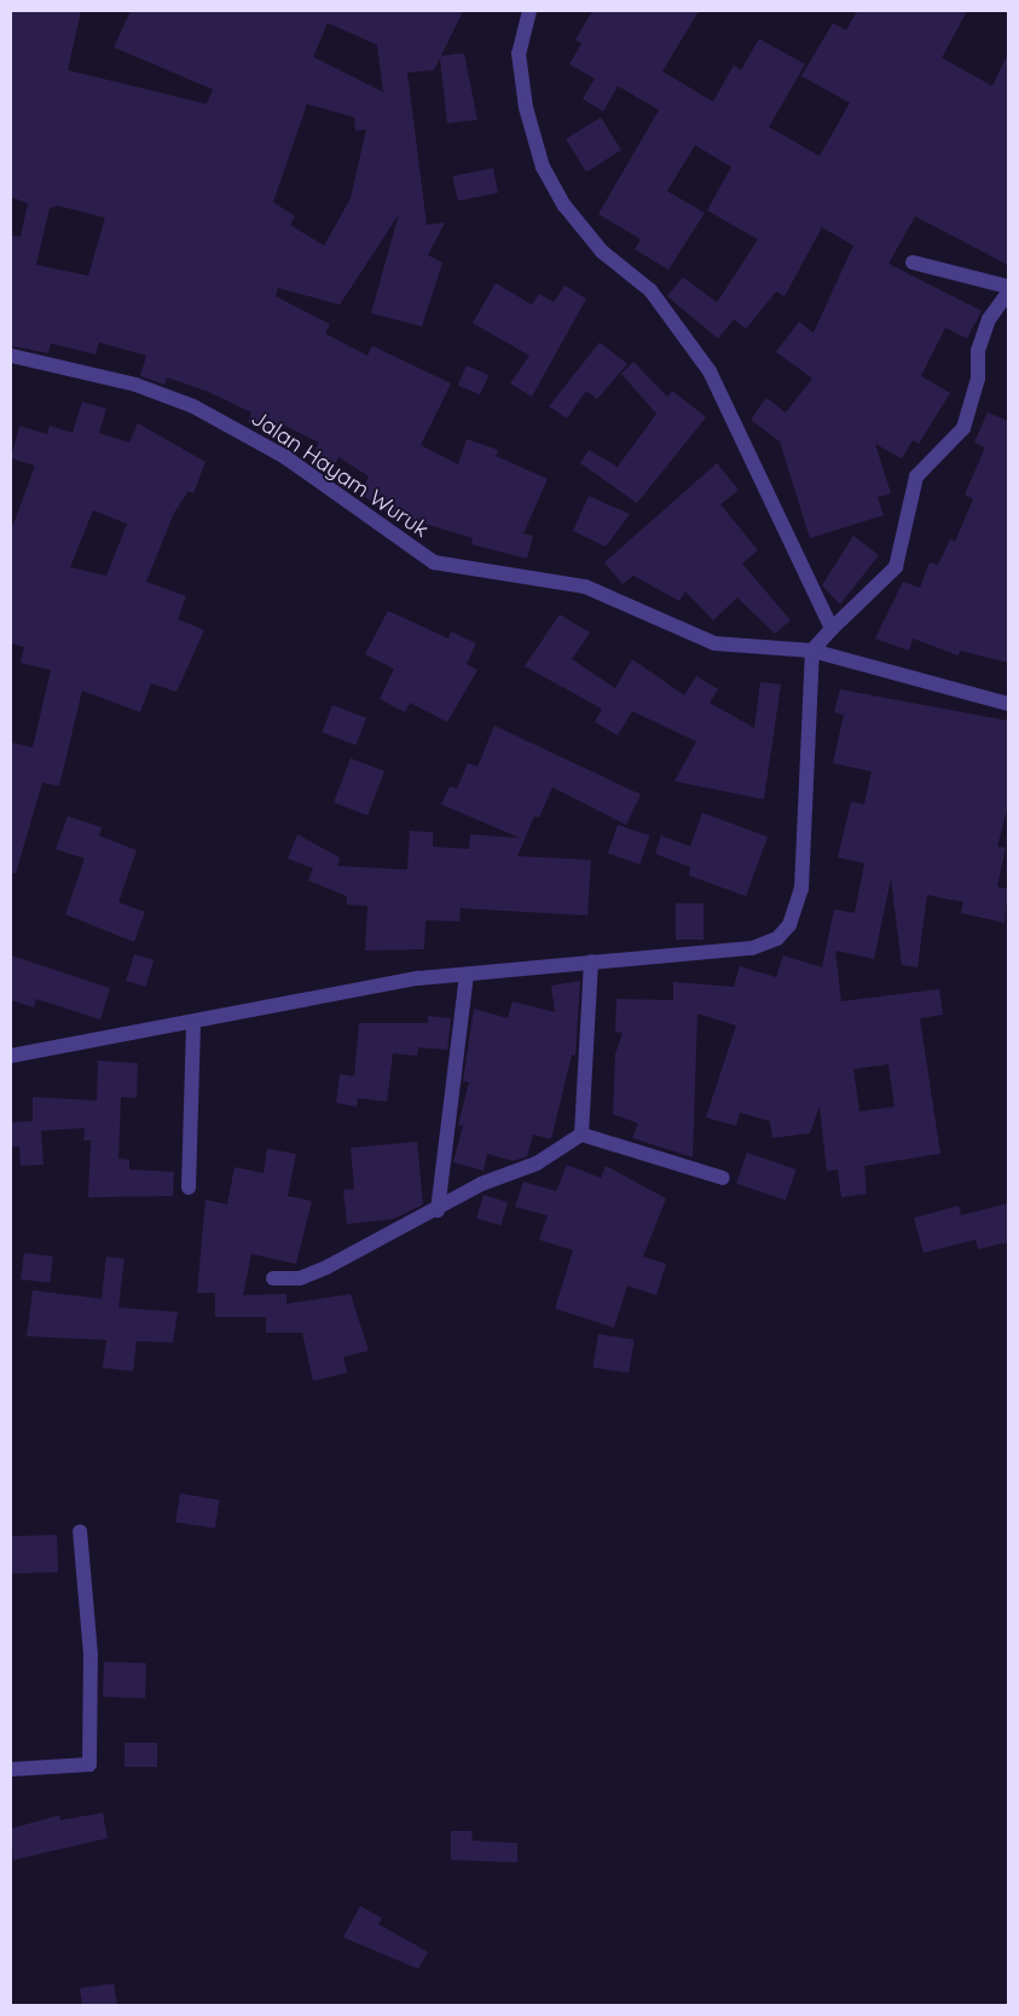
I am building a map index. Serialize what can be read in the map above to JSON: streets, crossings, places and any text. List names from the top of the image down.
{
  "streets": {
    "street": ["Jalan Hayam Wuruk"]
  }
}
